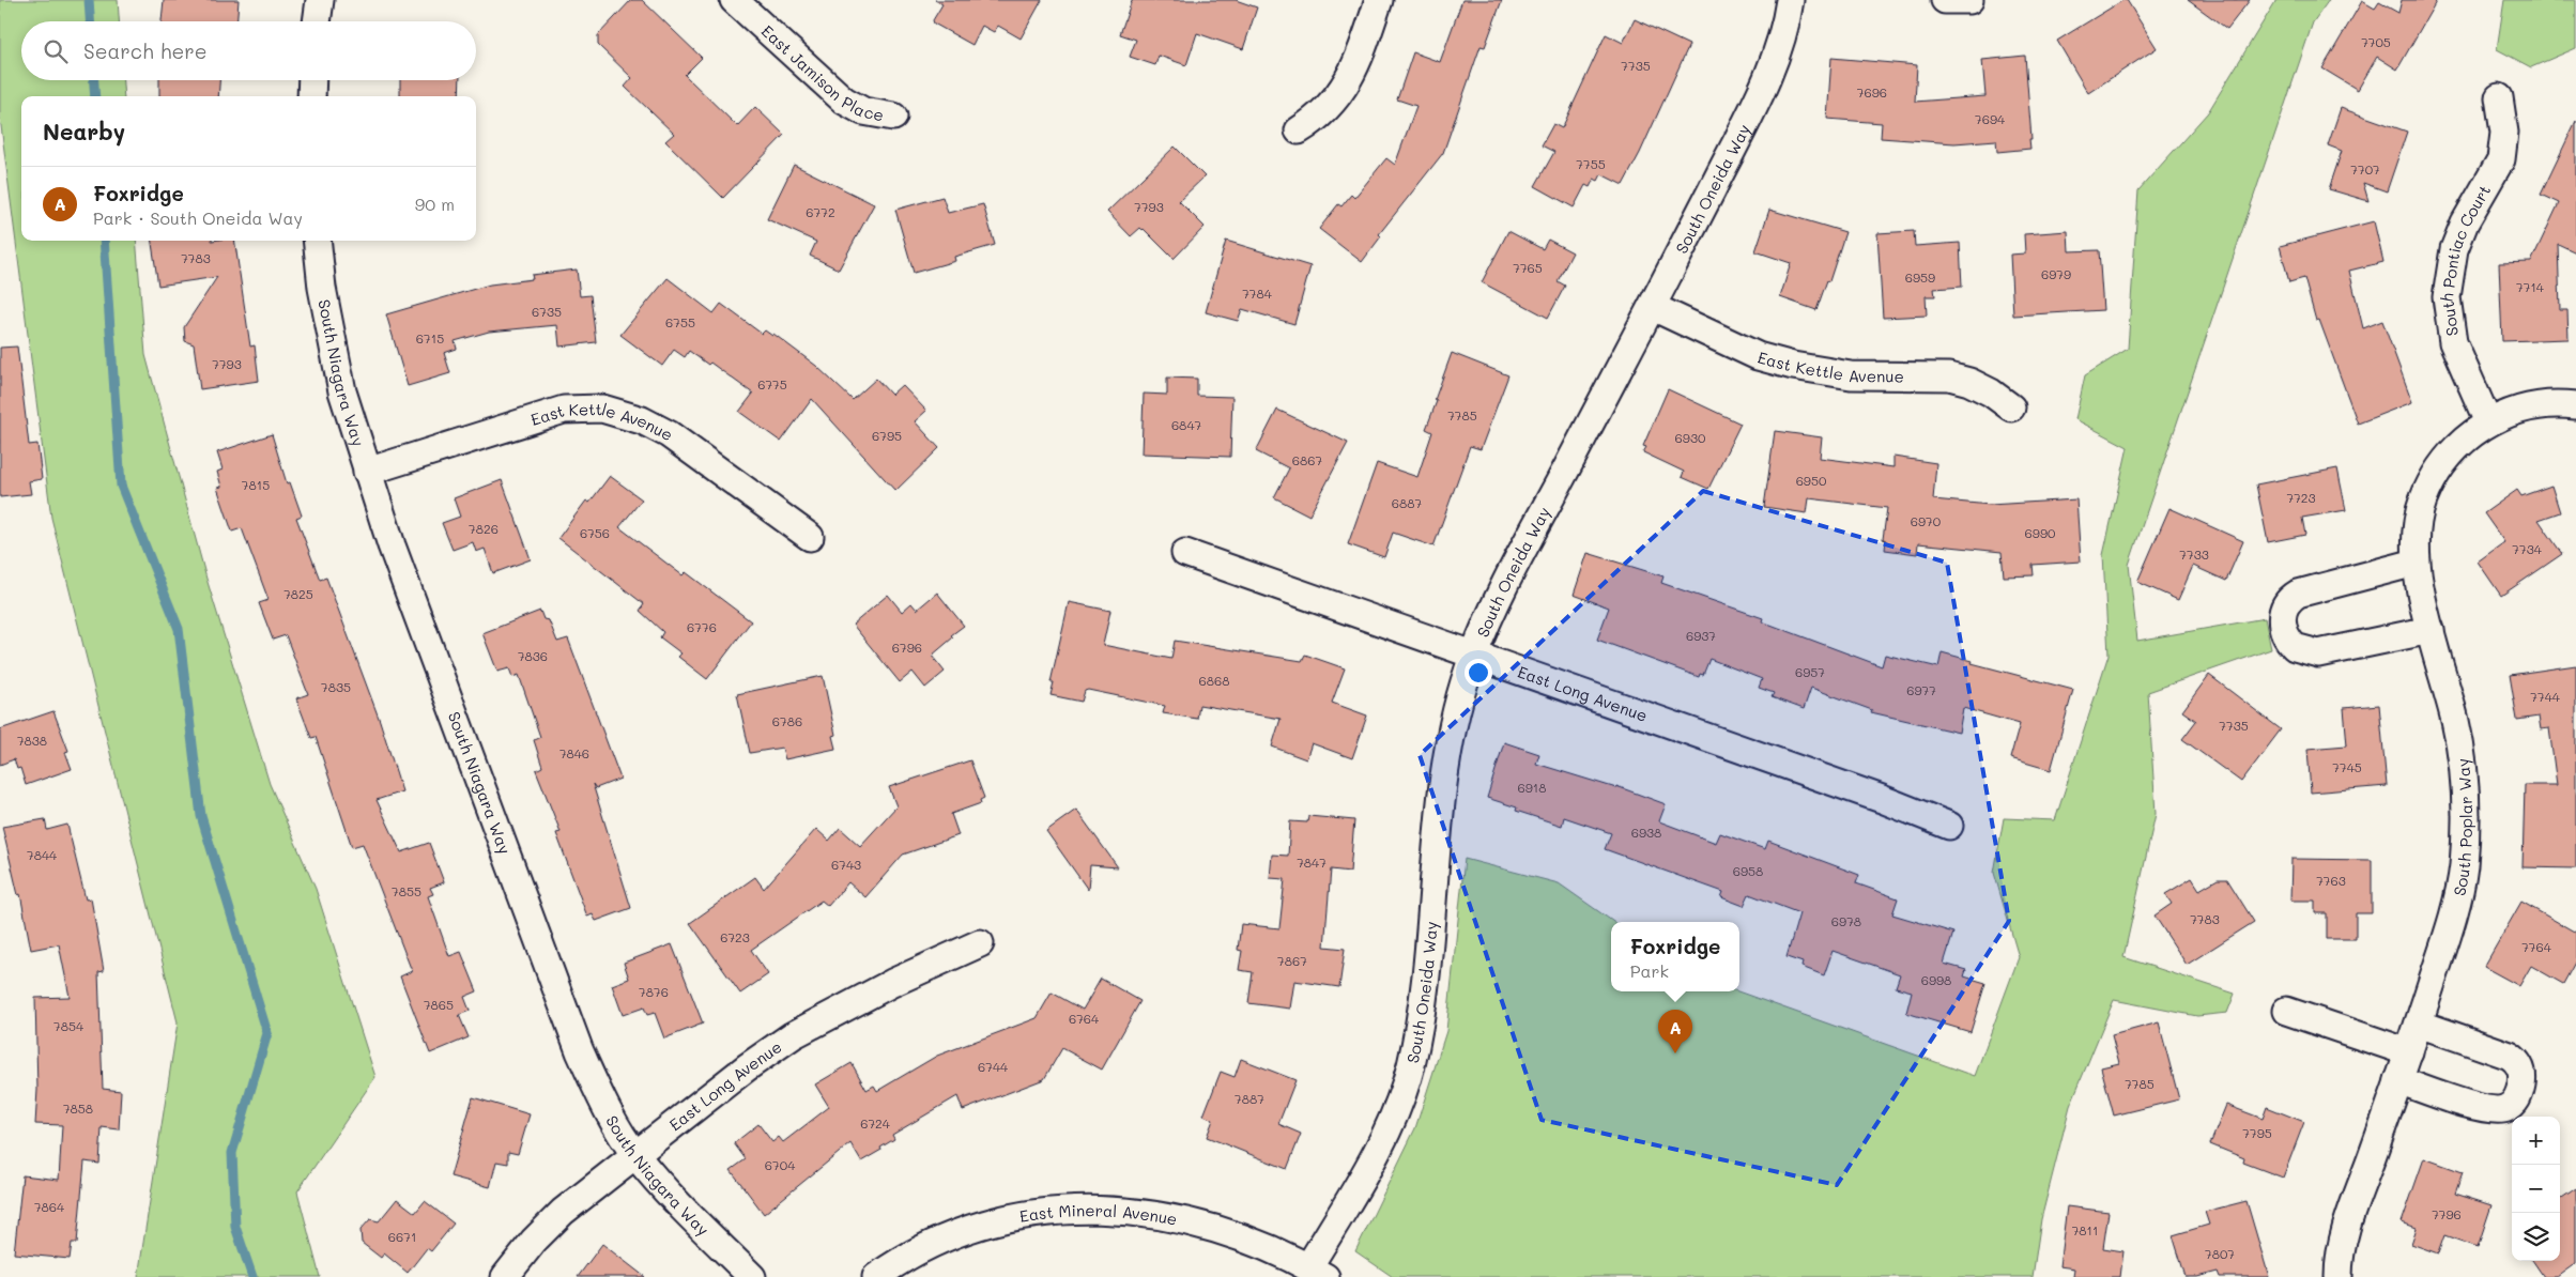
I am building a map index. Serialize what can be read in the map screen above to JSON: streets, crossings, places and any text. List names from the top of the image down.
{
  "streets": {
    "street": [
      "East Jamison Place",
      "South Oneida Way",
      "South Pontiac Court",
      "East Kettle Avenue",
      "South Niagara Way",
      "East Long Avenue",
      "South Poplar Way",
      "East Mineral Avenue"
    ]
  },
  "crossings": [
    ["South Oneida Way", "East Kettle Avenue"],
    ["South Oneida Way", "East Long Avenue"],
    ["South Oneida Way", "East Mineral Avenue"],
    ["South Pontiac Court", "South Poplar Way"],
    ["East Kettle Avenue", "South Niagara Way"],
    ["South Niagara Way", "East Long Avenue"]
  ],
  "house_numbers": [
    "7705",
    "7735",
    "7696",
    "7694",
    "7755",
    "7707",
    "7793",
    "6772",
    "7783",
    "7765",
    "6979",
    "6959",
    "7714",
    "7784",
    "6735",
    "6755",
    "6715",
    "7793",
    "6775",
    "7785",
    "6847",
    "6795",
    "6930",
    "6867",
    "6950",
    "7815",
    "7723",
    "6887",
    "6970",
    "7826",
    "6756",
    "6990",
    "7734",
    "7733",
    "7825",
    "6776",
    "6937",
    "6796",
    "7836",
    "6957",
    "6868",
    "7835",
    "6977",
    "7744",
    "6786",
    "7735",
    "7838",
    "7846",
    "7745",
    "6918",
    "6938",
    "7844",
    "7847",
    "6743",
    "6958",
    "7763",
    "7855",
    "7783",
    "6978",
    "6723",
    "7764",
    "7867",
    "6998",
    "7876",
    "7865",
    "6764",
    "7854",
    "6744",
    "7785",
    "7887",
    "7858",
    "6724",
    "7795",
    "6704",
    "7864",
    "7796",
    "7811",
    "6671",
    "7807"
  ],
  "page": {
    "search": "Search here",
    "heading": "Nearby",
    "list": [
      {
        "mark": "A",
        "name": "Foxridge",
        "note": "Park · South Oneida Way",
        "value": "90 m"
      }
    ],
    "popup": ["Foxridge", "Park"],
    "pins": "A",
    "map_buttons": ["+", "−"]
  }
}
